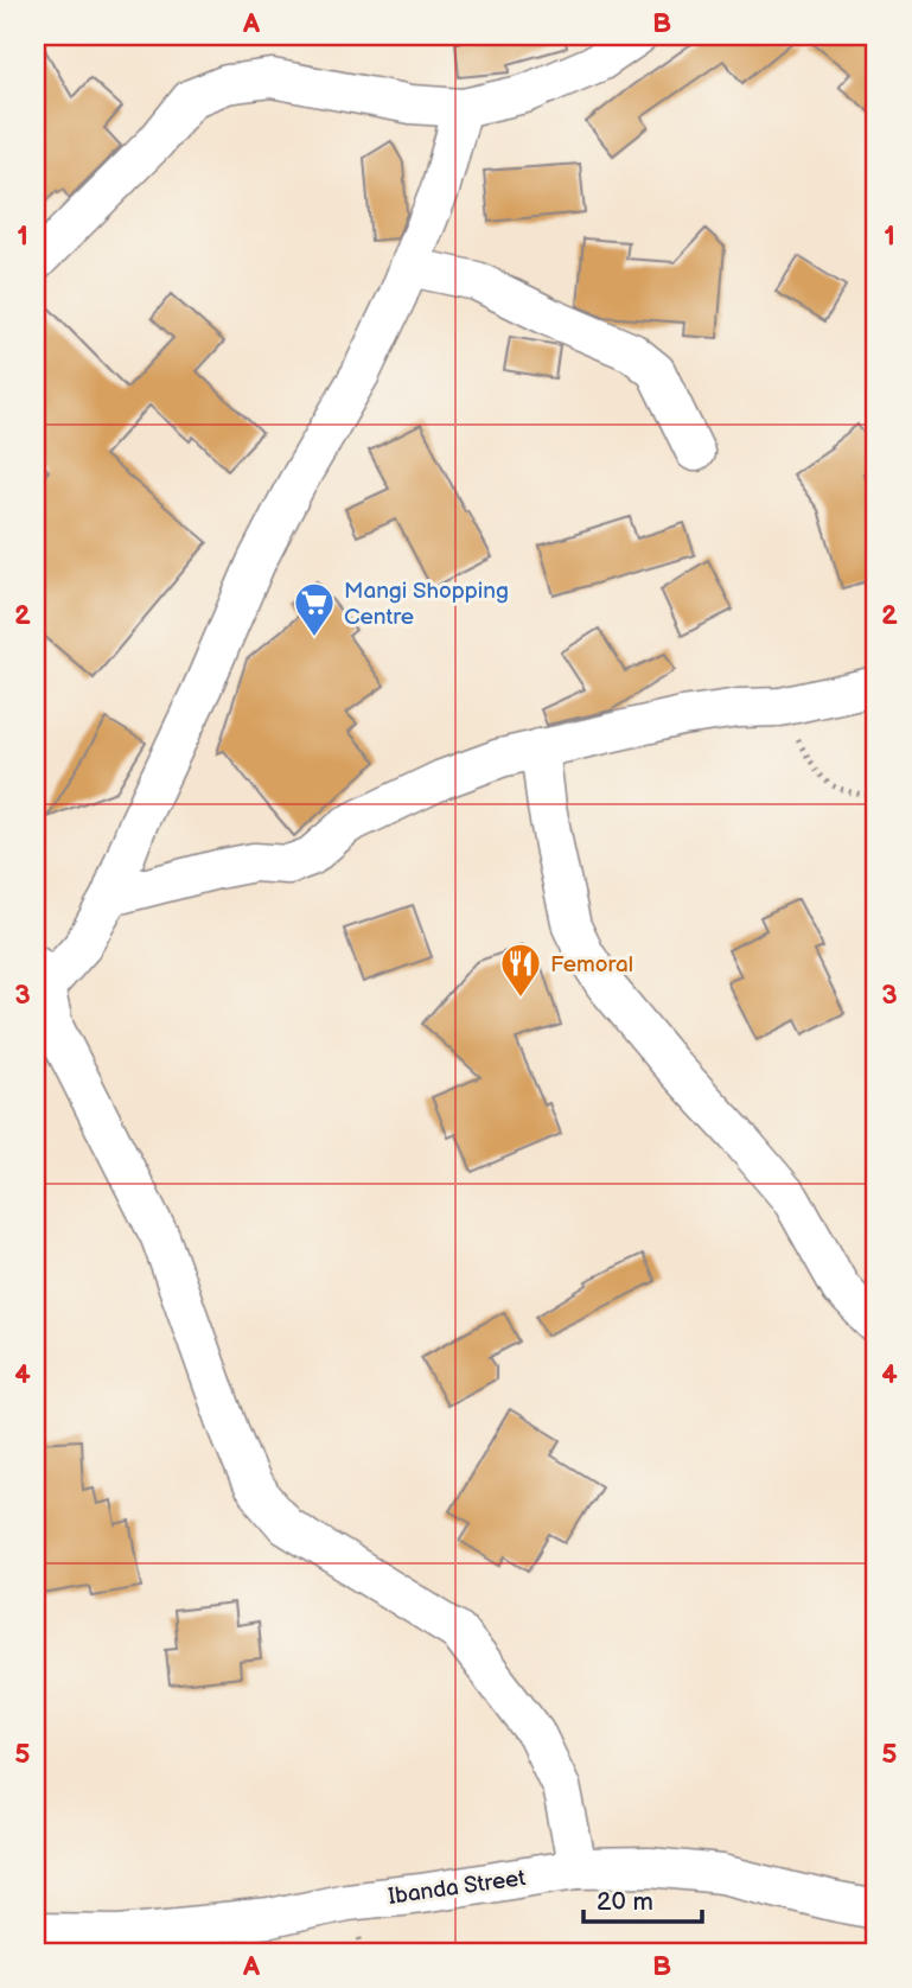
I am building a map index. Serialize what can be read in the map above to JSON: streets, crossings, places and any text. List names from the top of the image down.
{
  "streets": {
    "street": ["Ibanda Street"]
  },
  "places": {
    "supermarket": ["Mangi Shopping Centre"],
    "restaurant": ["Femoral"]
  },
  "scale_bar": "20 m",
  "grid": {
    "columns": ["A", "B"],
    "rows": [
      "1",
      "2",
      "3",
      "4",
      "5"
    ]
  }
}
